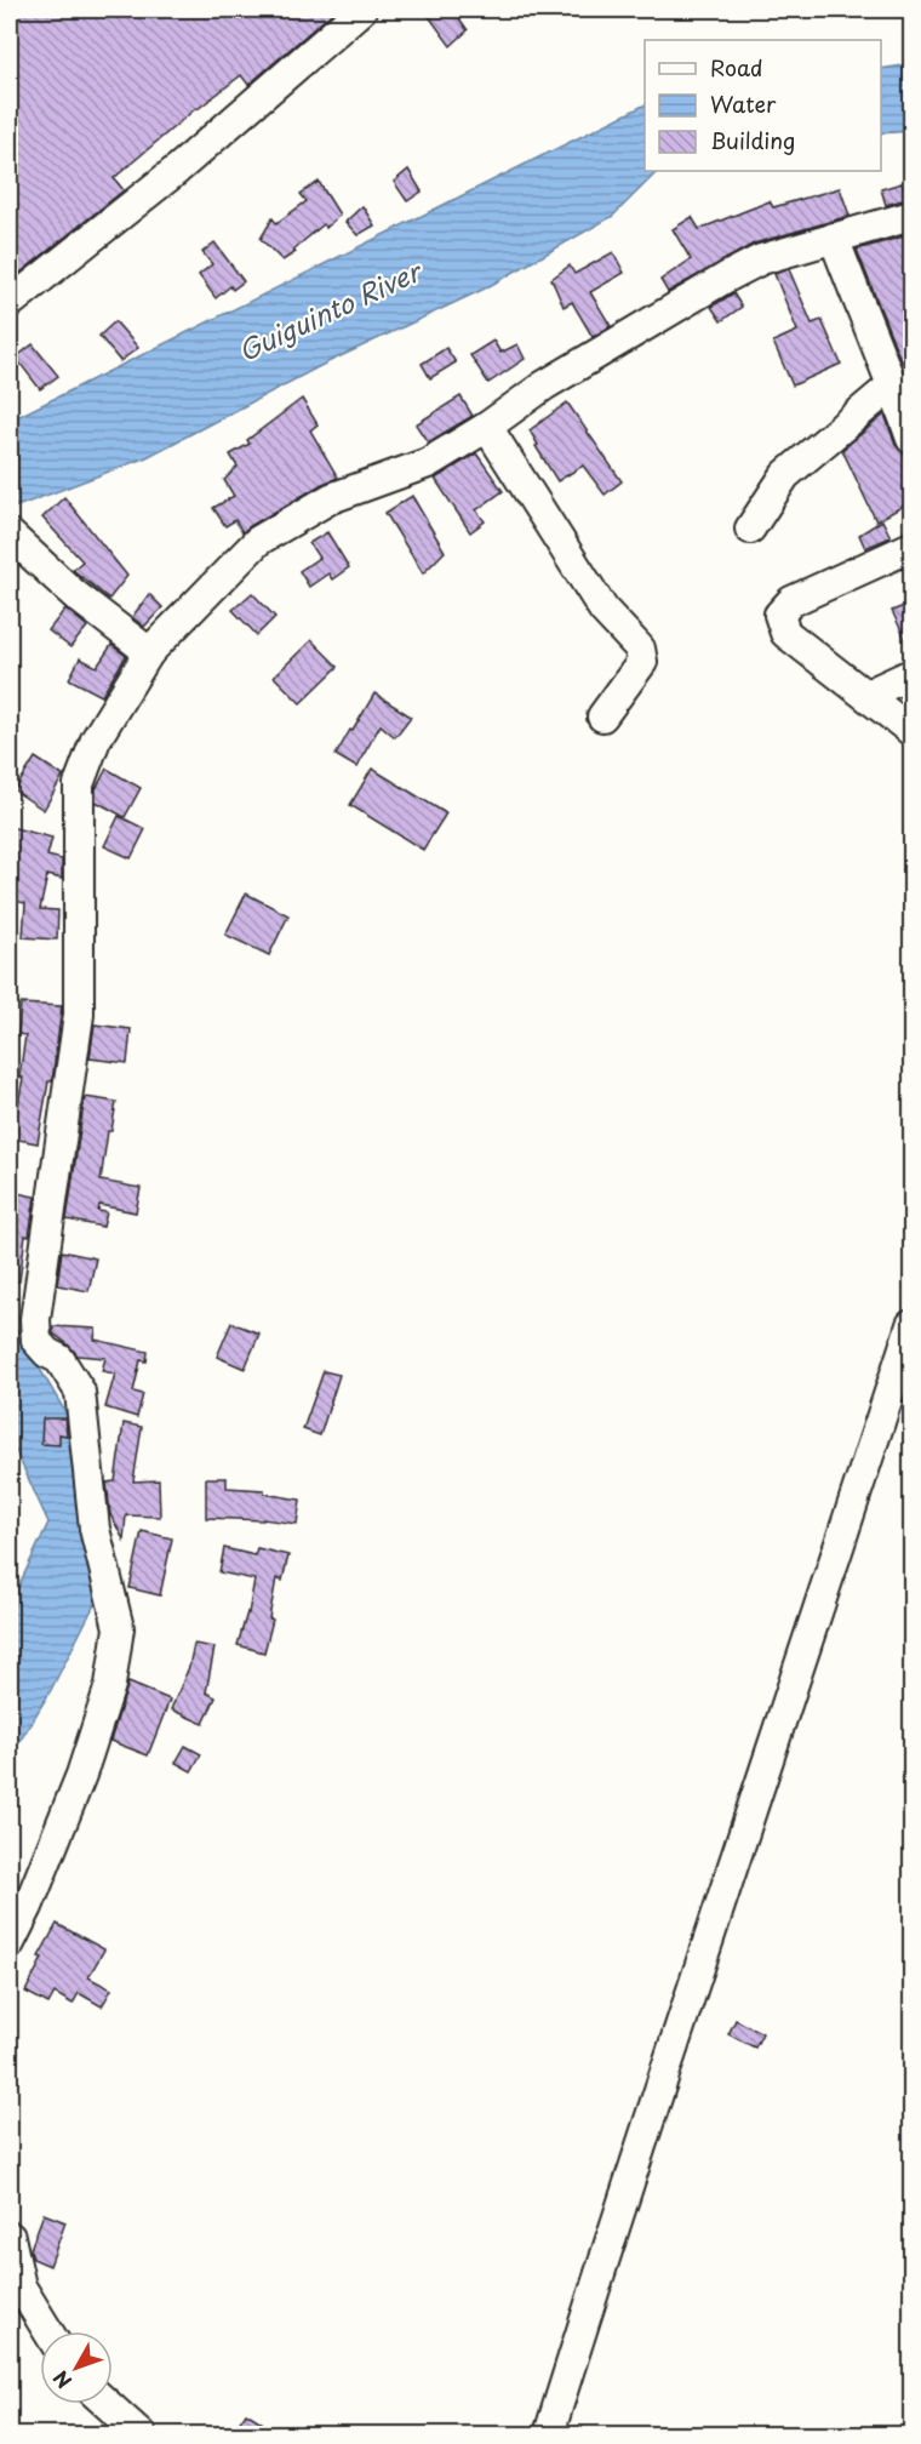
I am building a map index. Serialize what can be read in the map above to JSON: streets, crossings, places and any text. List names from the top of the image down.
{
  "water": ["Guiguinto River"],
  "legend": ["Road", "Water", "Building"],
  "north": "bottom left"
}
